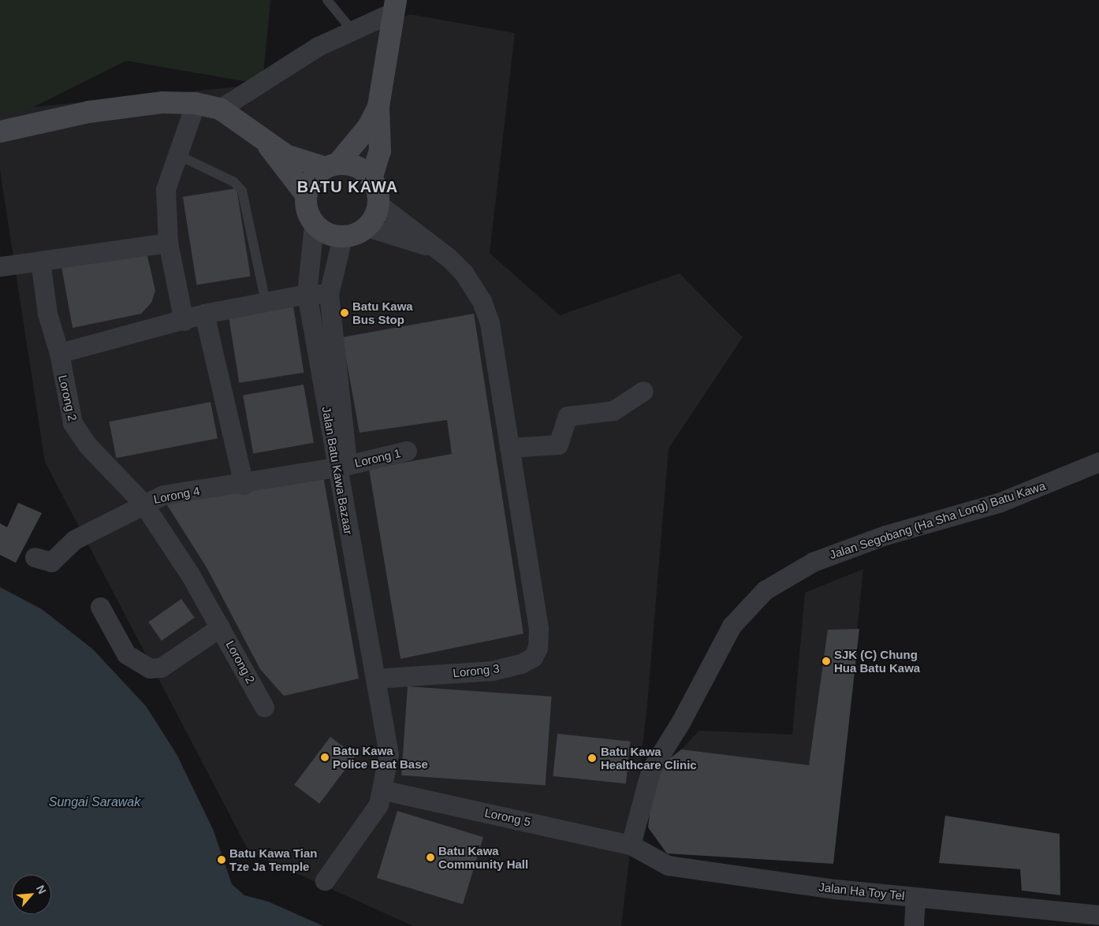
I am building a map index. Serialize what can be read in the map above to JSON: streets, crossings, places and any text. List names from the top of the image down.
{
  "streets": {
    "street": [
      "Lorong 2",
      "Lorong 1",
      "Jalan Batu Kawa Bazaar",
      "Lorong 4",
      "Jalan Segobang (Ha Sha Long) Batu Kawa",
      "Lorong 3",
      "Lorong 5",
      "Jalan Ha Toy Tel"
    ]
  },
  "crossings": [
    ["Lorong 2", "Lorong 4"],
    ["Lorong 1", "Jalan Batu Kawa Bazaar"],
    ["Lorong 1", "Lorong 4"],
    ["Jalan Batu Kawa Bazaar", "Lorong 4"],
    ["Jalan Batu Kawa Bazaar", "Lorong 3"],
    ["Jalan Batu Kawa Bazaar", "Lorong 5"],
    ["Jalan Segobang (Ha Sha Long) Batu Kawa", "Lorong 5"],
    ["Jalan Segobang (Ha Sha Long) Batu Kawa", "Jalan Ha Toy Tel"],
    ["Lorong 5", "Jalan Ha Toy Tel"]
  ],
  "districts": ["BATU KAWA"],
  "water": ["Sungai Sarawak"],
  "places": [
    "Batu Kawa Bus Stop",
    "SJK (C) Chung Hua Batu Kawa",
    "Batu Kawa Police Beat Base",
    "Batu Kawa Healthcare Clinic",
    "Batu Kawa Community Hall",
    "Batu Kawa Tian Tze Ja Temple"
  ],
  "north": "top right"
}
